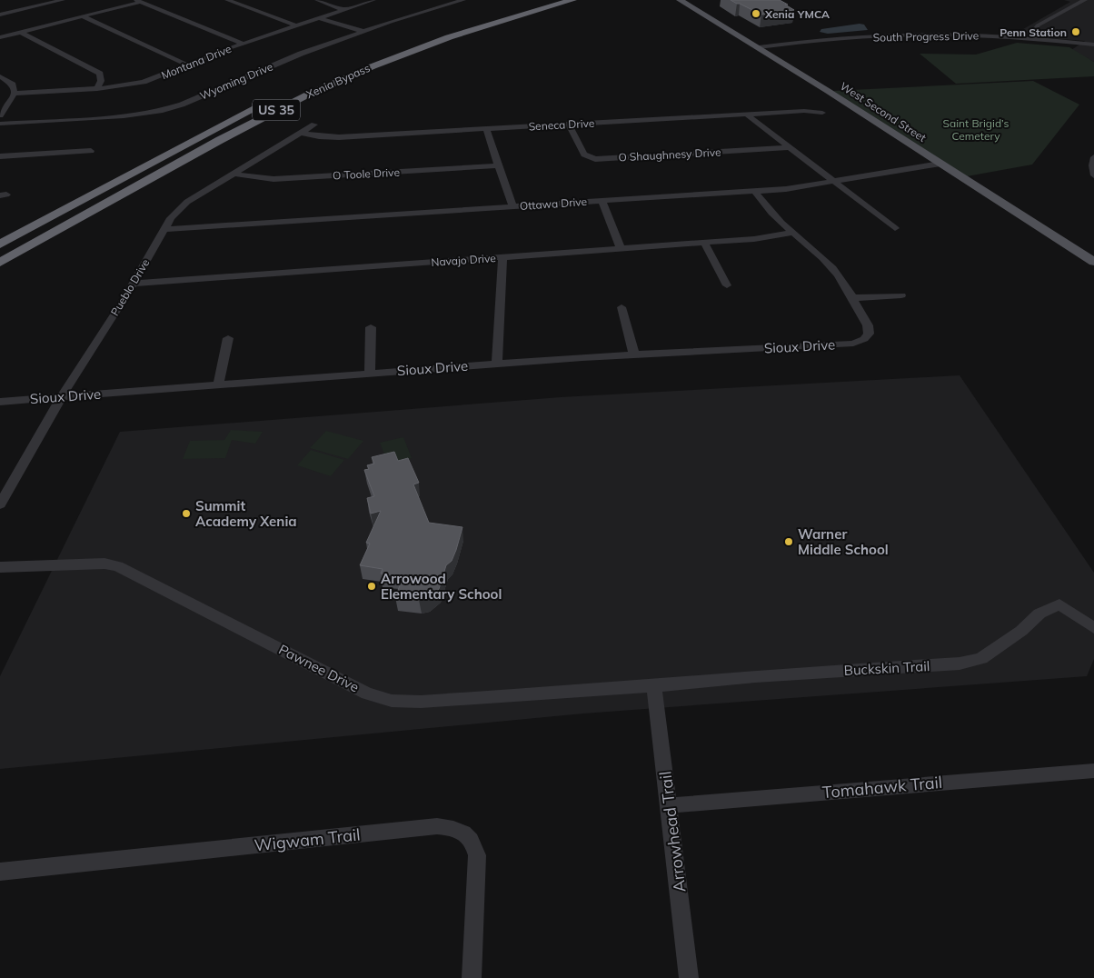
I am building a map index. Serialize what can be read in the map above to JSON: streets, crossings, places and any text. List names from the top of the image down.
{
  "streets": {
    "highway": ["Xenia Bypass", "US 35"],
    "main road": ["West Second Street"],
    "street": [
      "South Progress Drive",
      "Montana Drive",
      "Wyoming Drive",
      "Seneca Drive",
      "O Shaughnesy Drive",
      "O Toole Drive",
      "Ottawa Drive",
      "Navajo Drive",
      "Pueblo Drive",
      "Sioux Drive",
      "Pawnee Drive",
      "Buckskin Trail",
      "Tomahawk Trail",
      "Arrowhead Trail",
      "Wigwam Trail"
    ]
  },
  "crossings": [
    ["South Progress Drive", "West Second Street"],
    ["West Second Street", "Ottawa Drive"],
    ["Seneca Drive", "O Shaughnesy Drive"],
    ["Seneca Drive", "Pueblo Drive"],
    ["O Toole Drive", "Pueblo Drive"],
    ["Ottawa Drive", "Pueblo Drive"],
    ["Navajo Drive", "Pueblo Drive"],
    ["Pueblo Drive", "Sioux Drive"],
    ["Pawnee Drive", "Buckskin Trail"],
    ["Pawnee Drive", "Arrowhead Trail"],
    ["Buckskin Trail", "Arrowhead Trail"],
    ["Tomahawk Trail", "Arrowhead Trail"]
  ],
  "parks": ["Saint Brigid’s Cemetery"],
  "places": [
    "Xenia YMCA",
    "Penn Station",
    "Summit Academy Xenia",
    "Warner Middle School",
    "Arrowood Elementary School"
  ]
}
